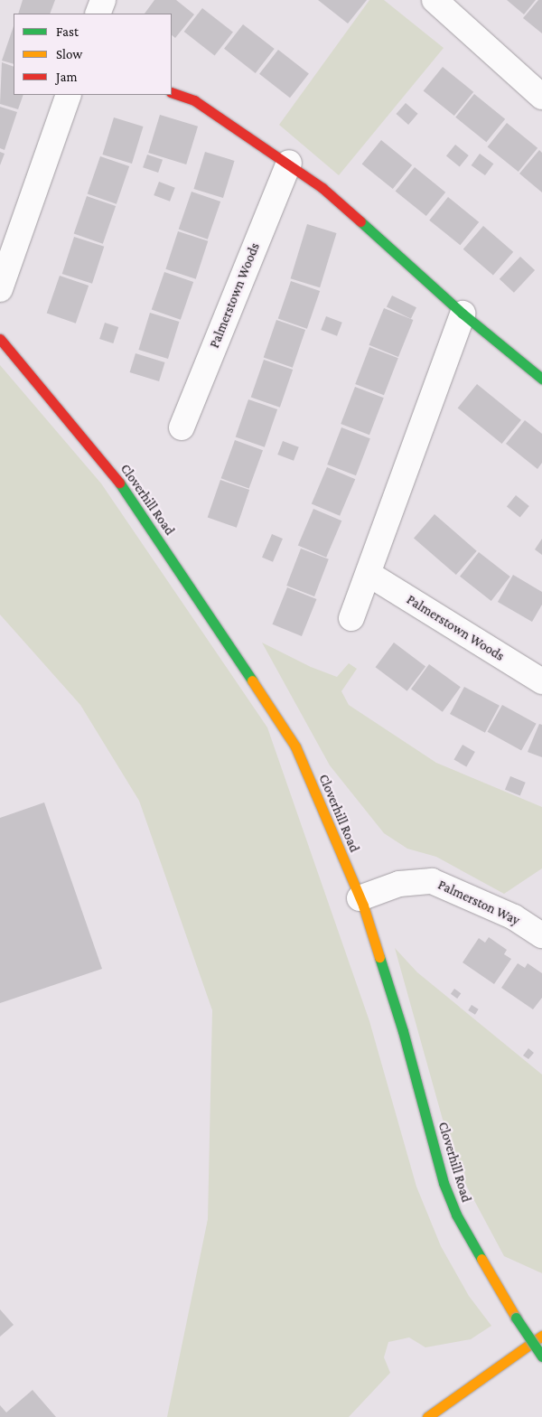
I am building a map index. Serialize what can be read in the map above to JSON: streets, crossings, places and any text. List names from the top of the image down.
{
  "streets": {
    "main road": ["Cloverhill Road"],
    "street": ["Palmerstown Woods", "Palmerston Way"]
  },
  "crossings": [
    ["Cloverhill Road", "Palmerston Way"]
  ],
  "legend": ["Fast", "Slow", "Jam"]
}
